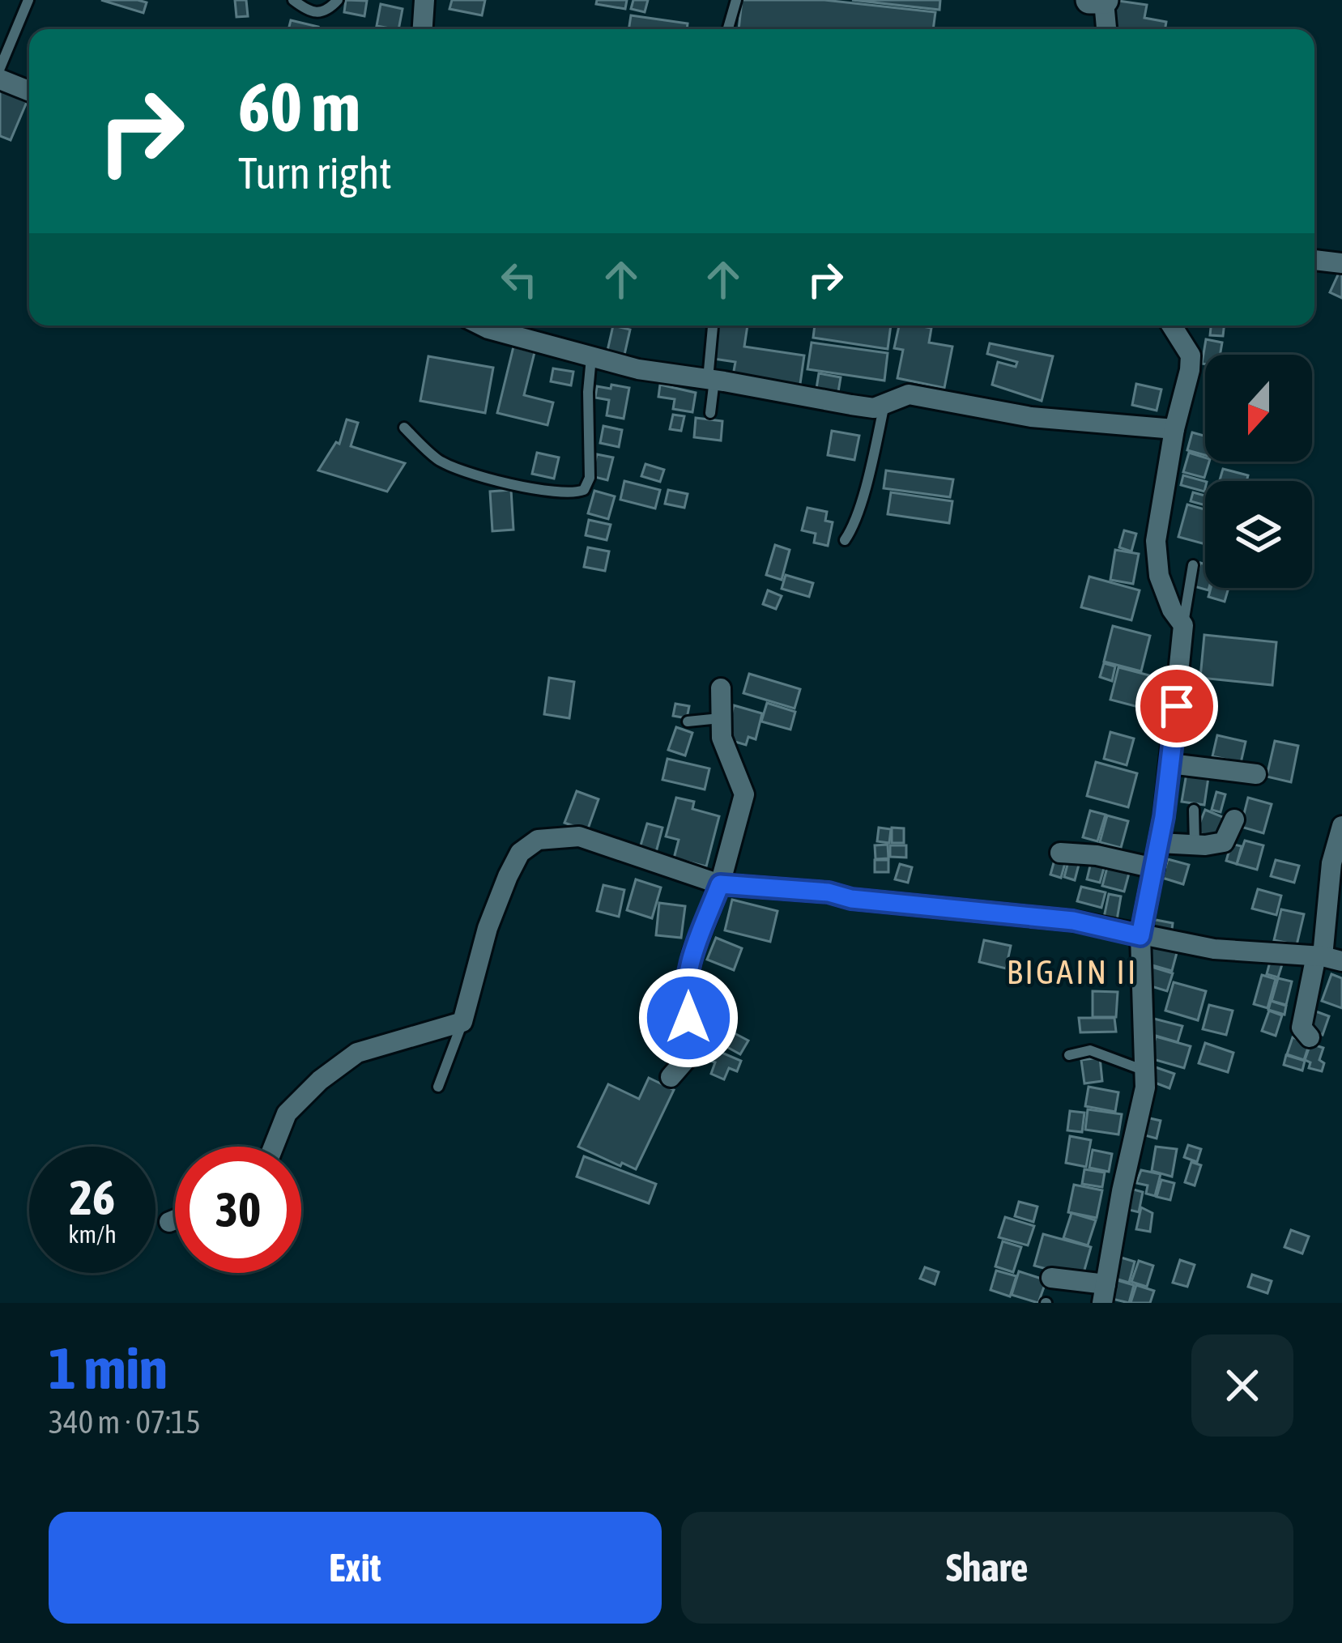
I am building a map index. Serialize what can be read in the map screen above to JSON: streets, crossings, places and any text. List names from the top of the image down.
{
  "districts": ["BIGAIN II"],
  "north": "bottom",
  "page": {
    "turn": ["60 m", "Turn right"],
    "speed": "26 km/h",
    "limit": "30",
    "heading": ["1 min", "340 m · 07:15"],
    "buttons": ["Exit", "Share"]
  }
}
